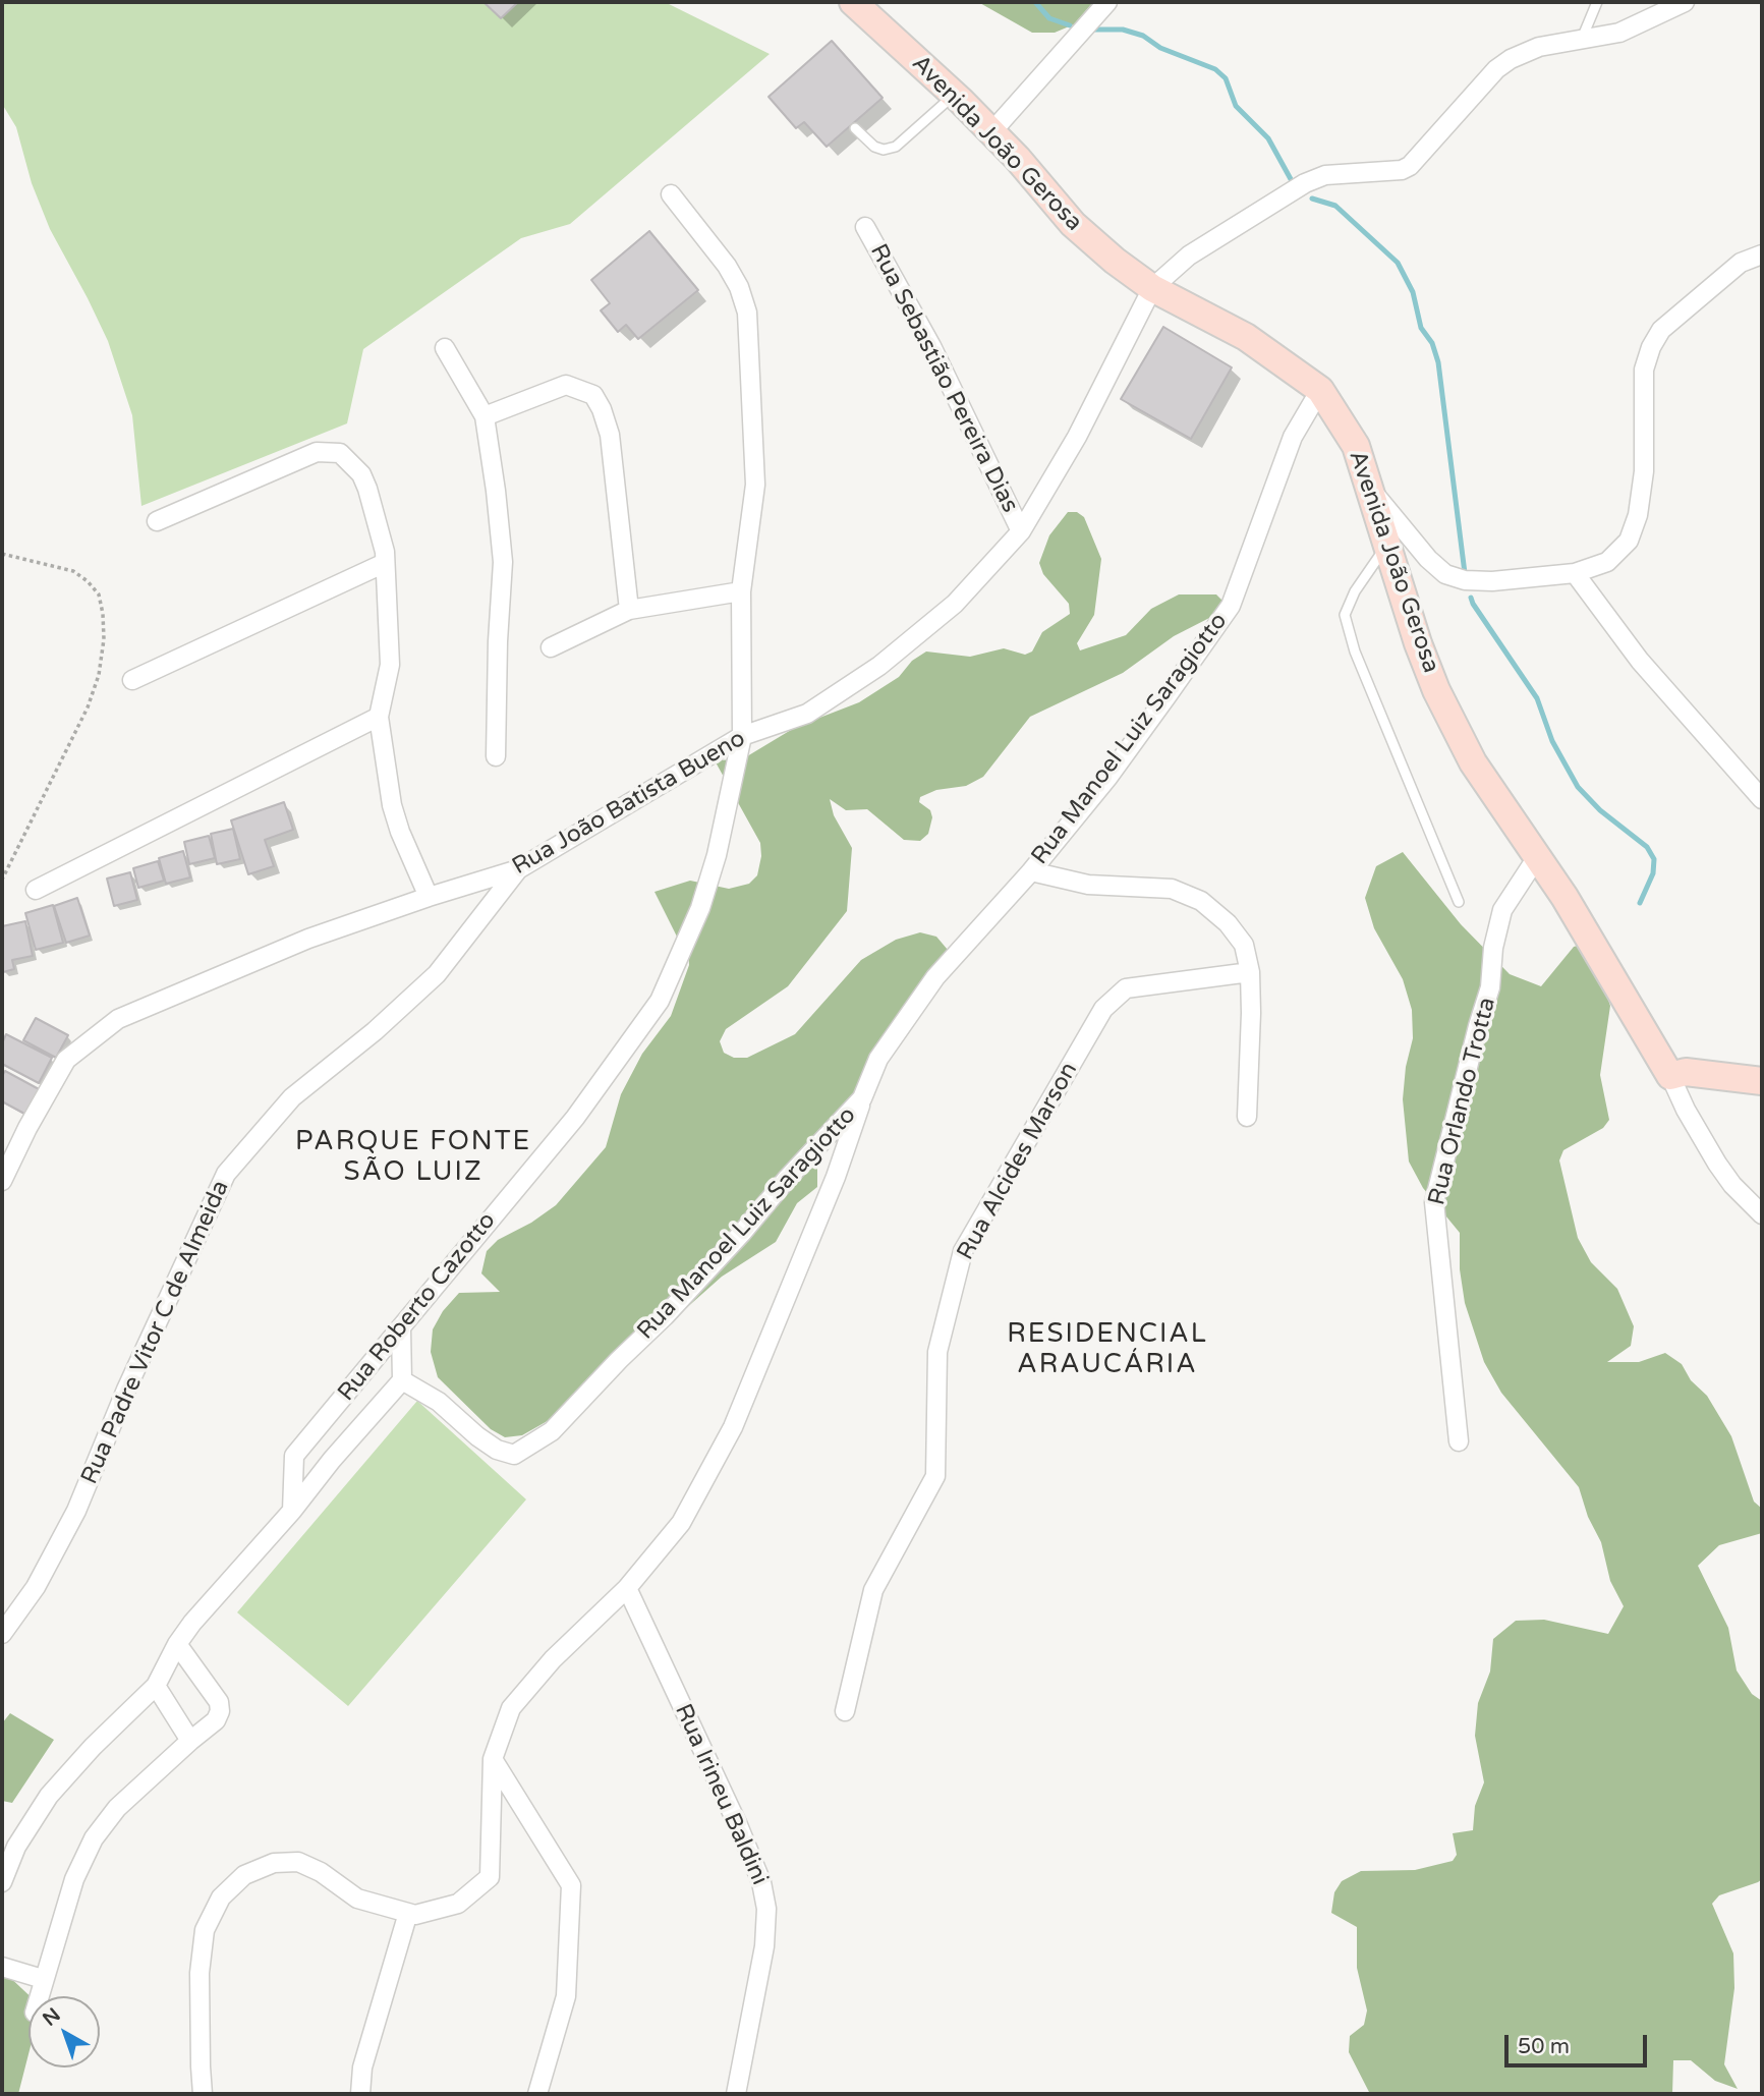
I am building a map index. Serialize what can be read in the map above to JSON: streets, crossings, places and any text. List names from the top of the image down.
{
  "streets": {
    "main road": ["Avenida João Gerosa"],
    "street": [
      "Rua Sebastião Pereira Dias",
      "Rua Manoel Luiz Saragiotto",
      "Rua João Batista Bueno",
      "Rua Orlando Trotta",
      "Rua Alcides Marson",
      "Rua Roberto Cazotto",
      "Rua Padre Vitor C de Almeida",
      "Rua Irineu Baldini"
    ]
  },
  "crossings": [
    ["Avenida João Gerosa", "Rua Manoel Luiz Saragiotto"],
    ["Avenida João Gerosa", "Rua João Batista Bueno"],
    ["Avenida João Gerosa", "Rua Orlando Trotta"],
    ["Rua Sebastião Pereira Dias", "Rua João Batista Bueno"],
    ["Rua João Batista Bueno", "Rua Roberto Cazotto"],
    ["Rua João Batista Bueno", "Rua Padre Vitor C de Almeida"]
  ],
  "districts": ["PARQUE FONTE SÃO LUIZ", "RESIDENCIAL ARAUCÁRIA"],
  "scale_bar": "50 m",
  "north": "top left"
}
